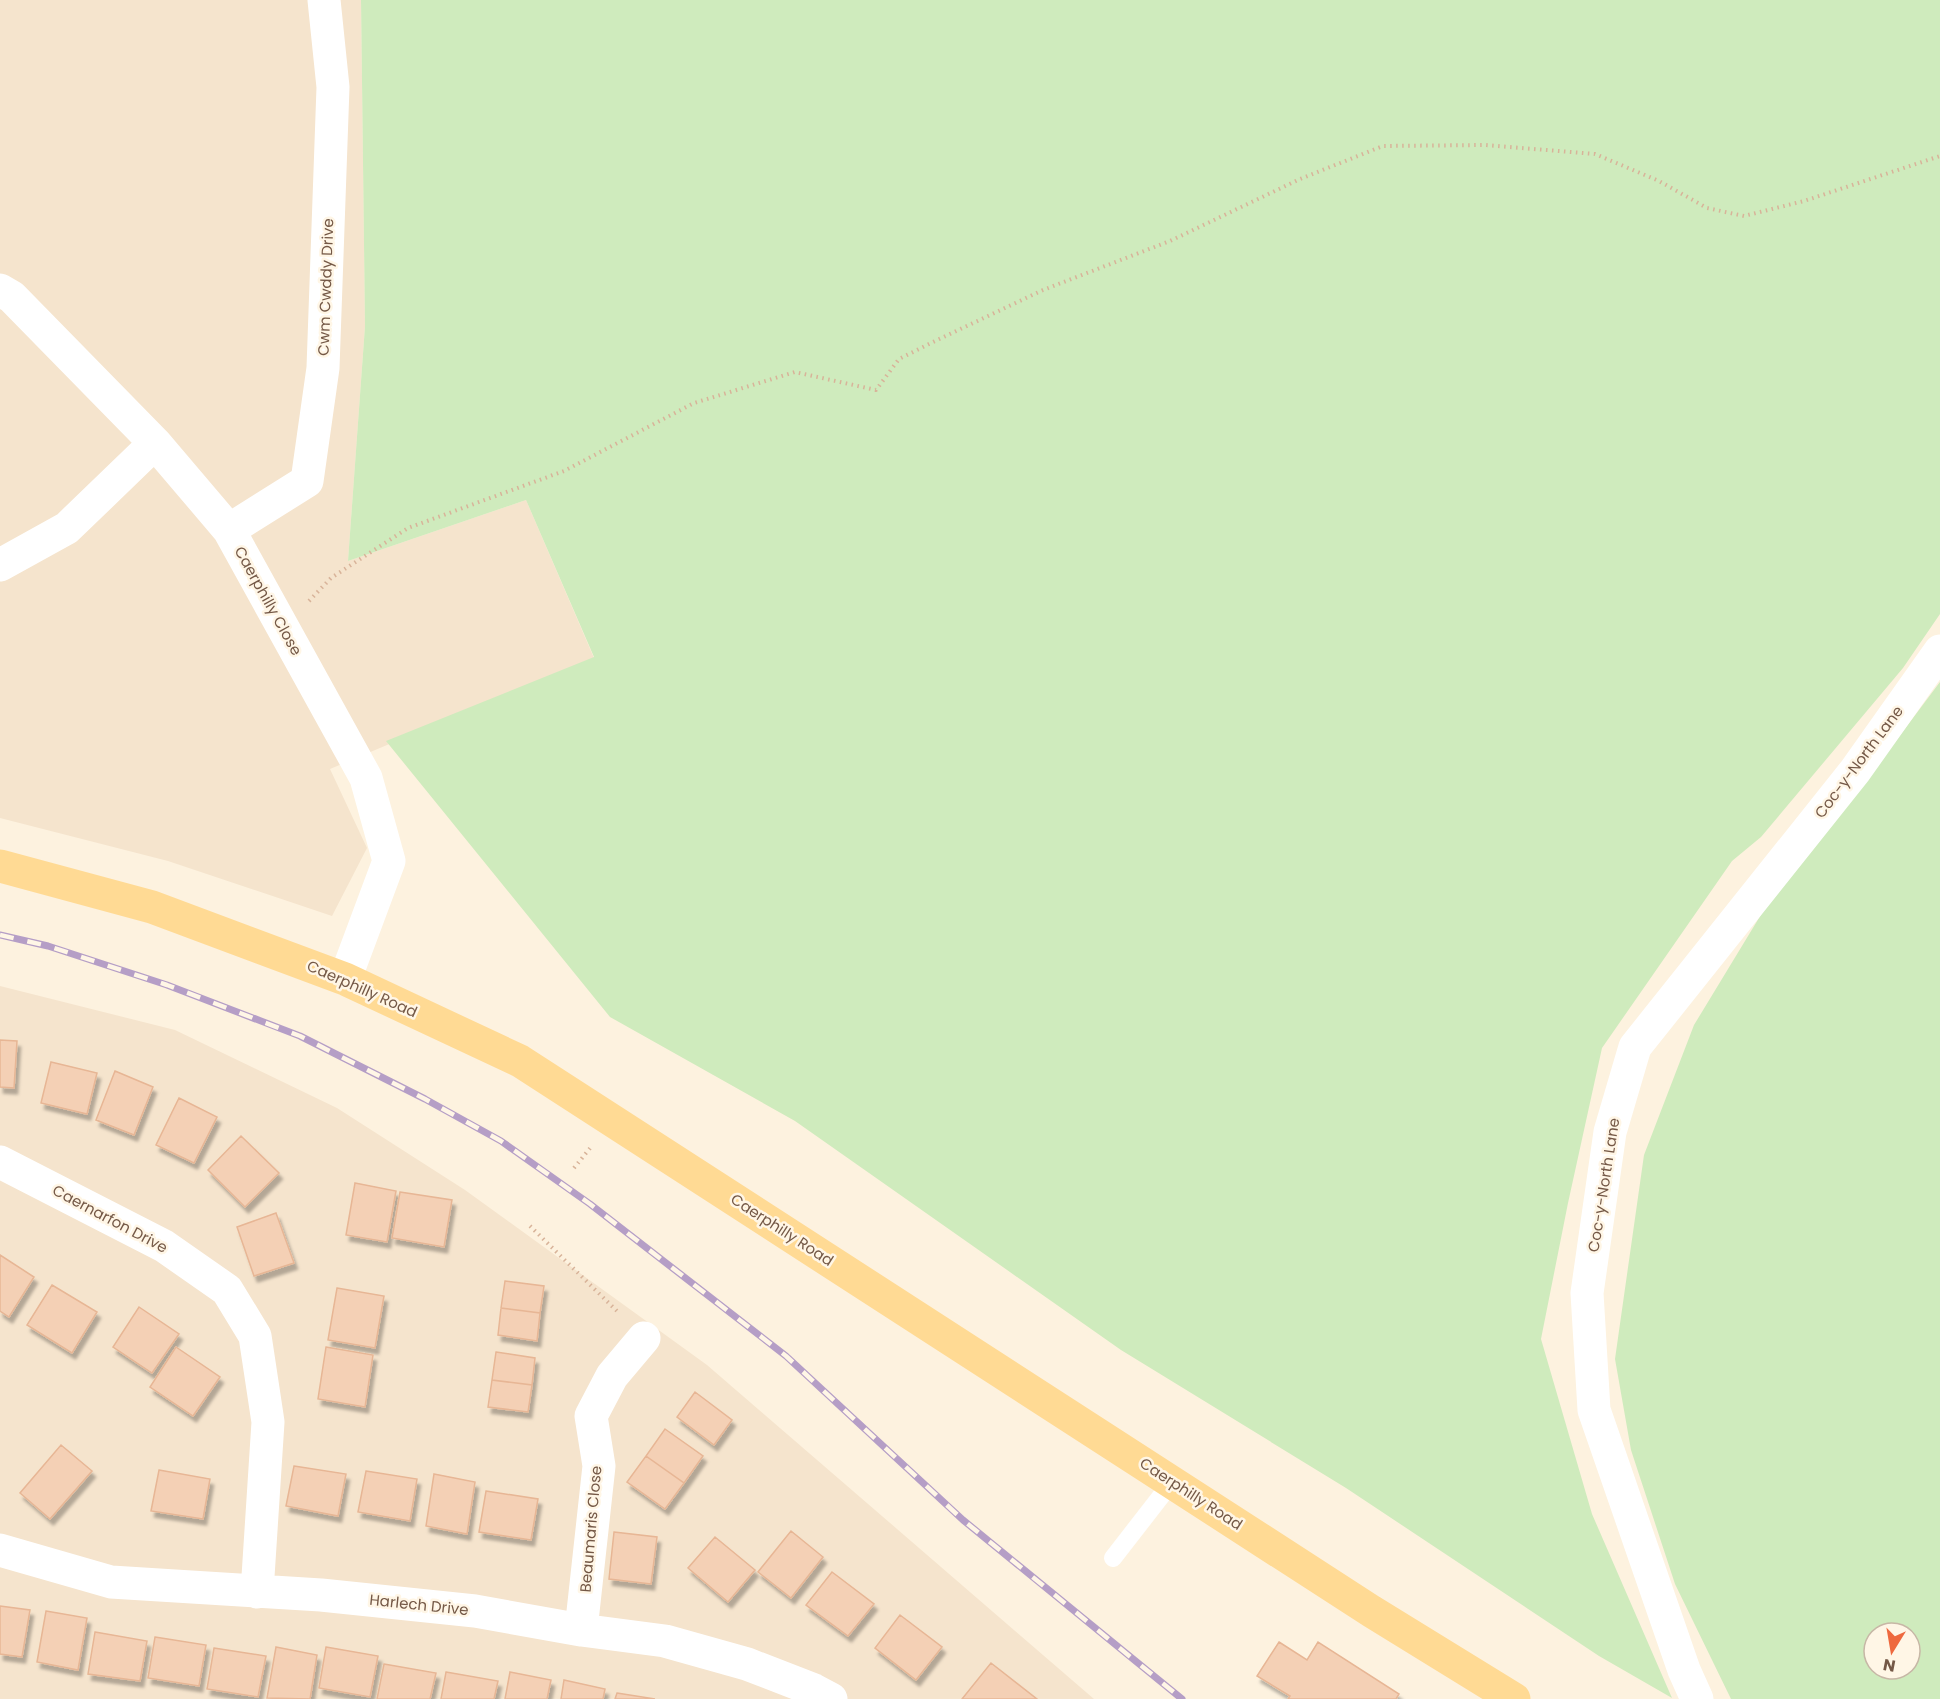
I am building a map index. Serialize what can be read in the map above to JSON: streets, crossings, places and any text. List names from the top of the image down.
{
  "streets": {
    "main road": ["Caerphilly Road"],
    "street": [
      "Cwm Cwddy Drive",
      "Caerphilly Close",
      "Coc-y-North Lane",
      "Caernarfon Drive",
      "Beaumaris Close",
      "Harlech Drive"
    ]
  },
  "crossings": [
    ["Cwm Cwddy Drive", "Caerphilly Close"],
    ["Caerphilly Close", "Caerphilly Road"],
    ["Caernarfon Drive", "Harlech Drive"],
    ["Beaumaris Close", "Harlech Drive"]
  ],
  "north": "bottom"
}
